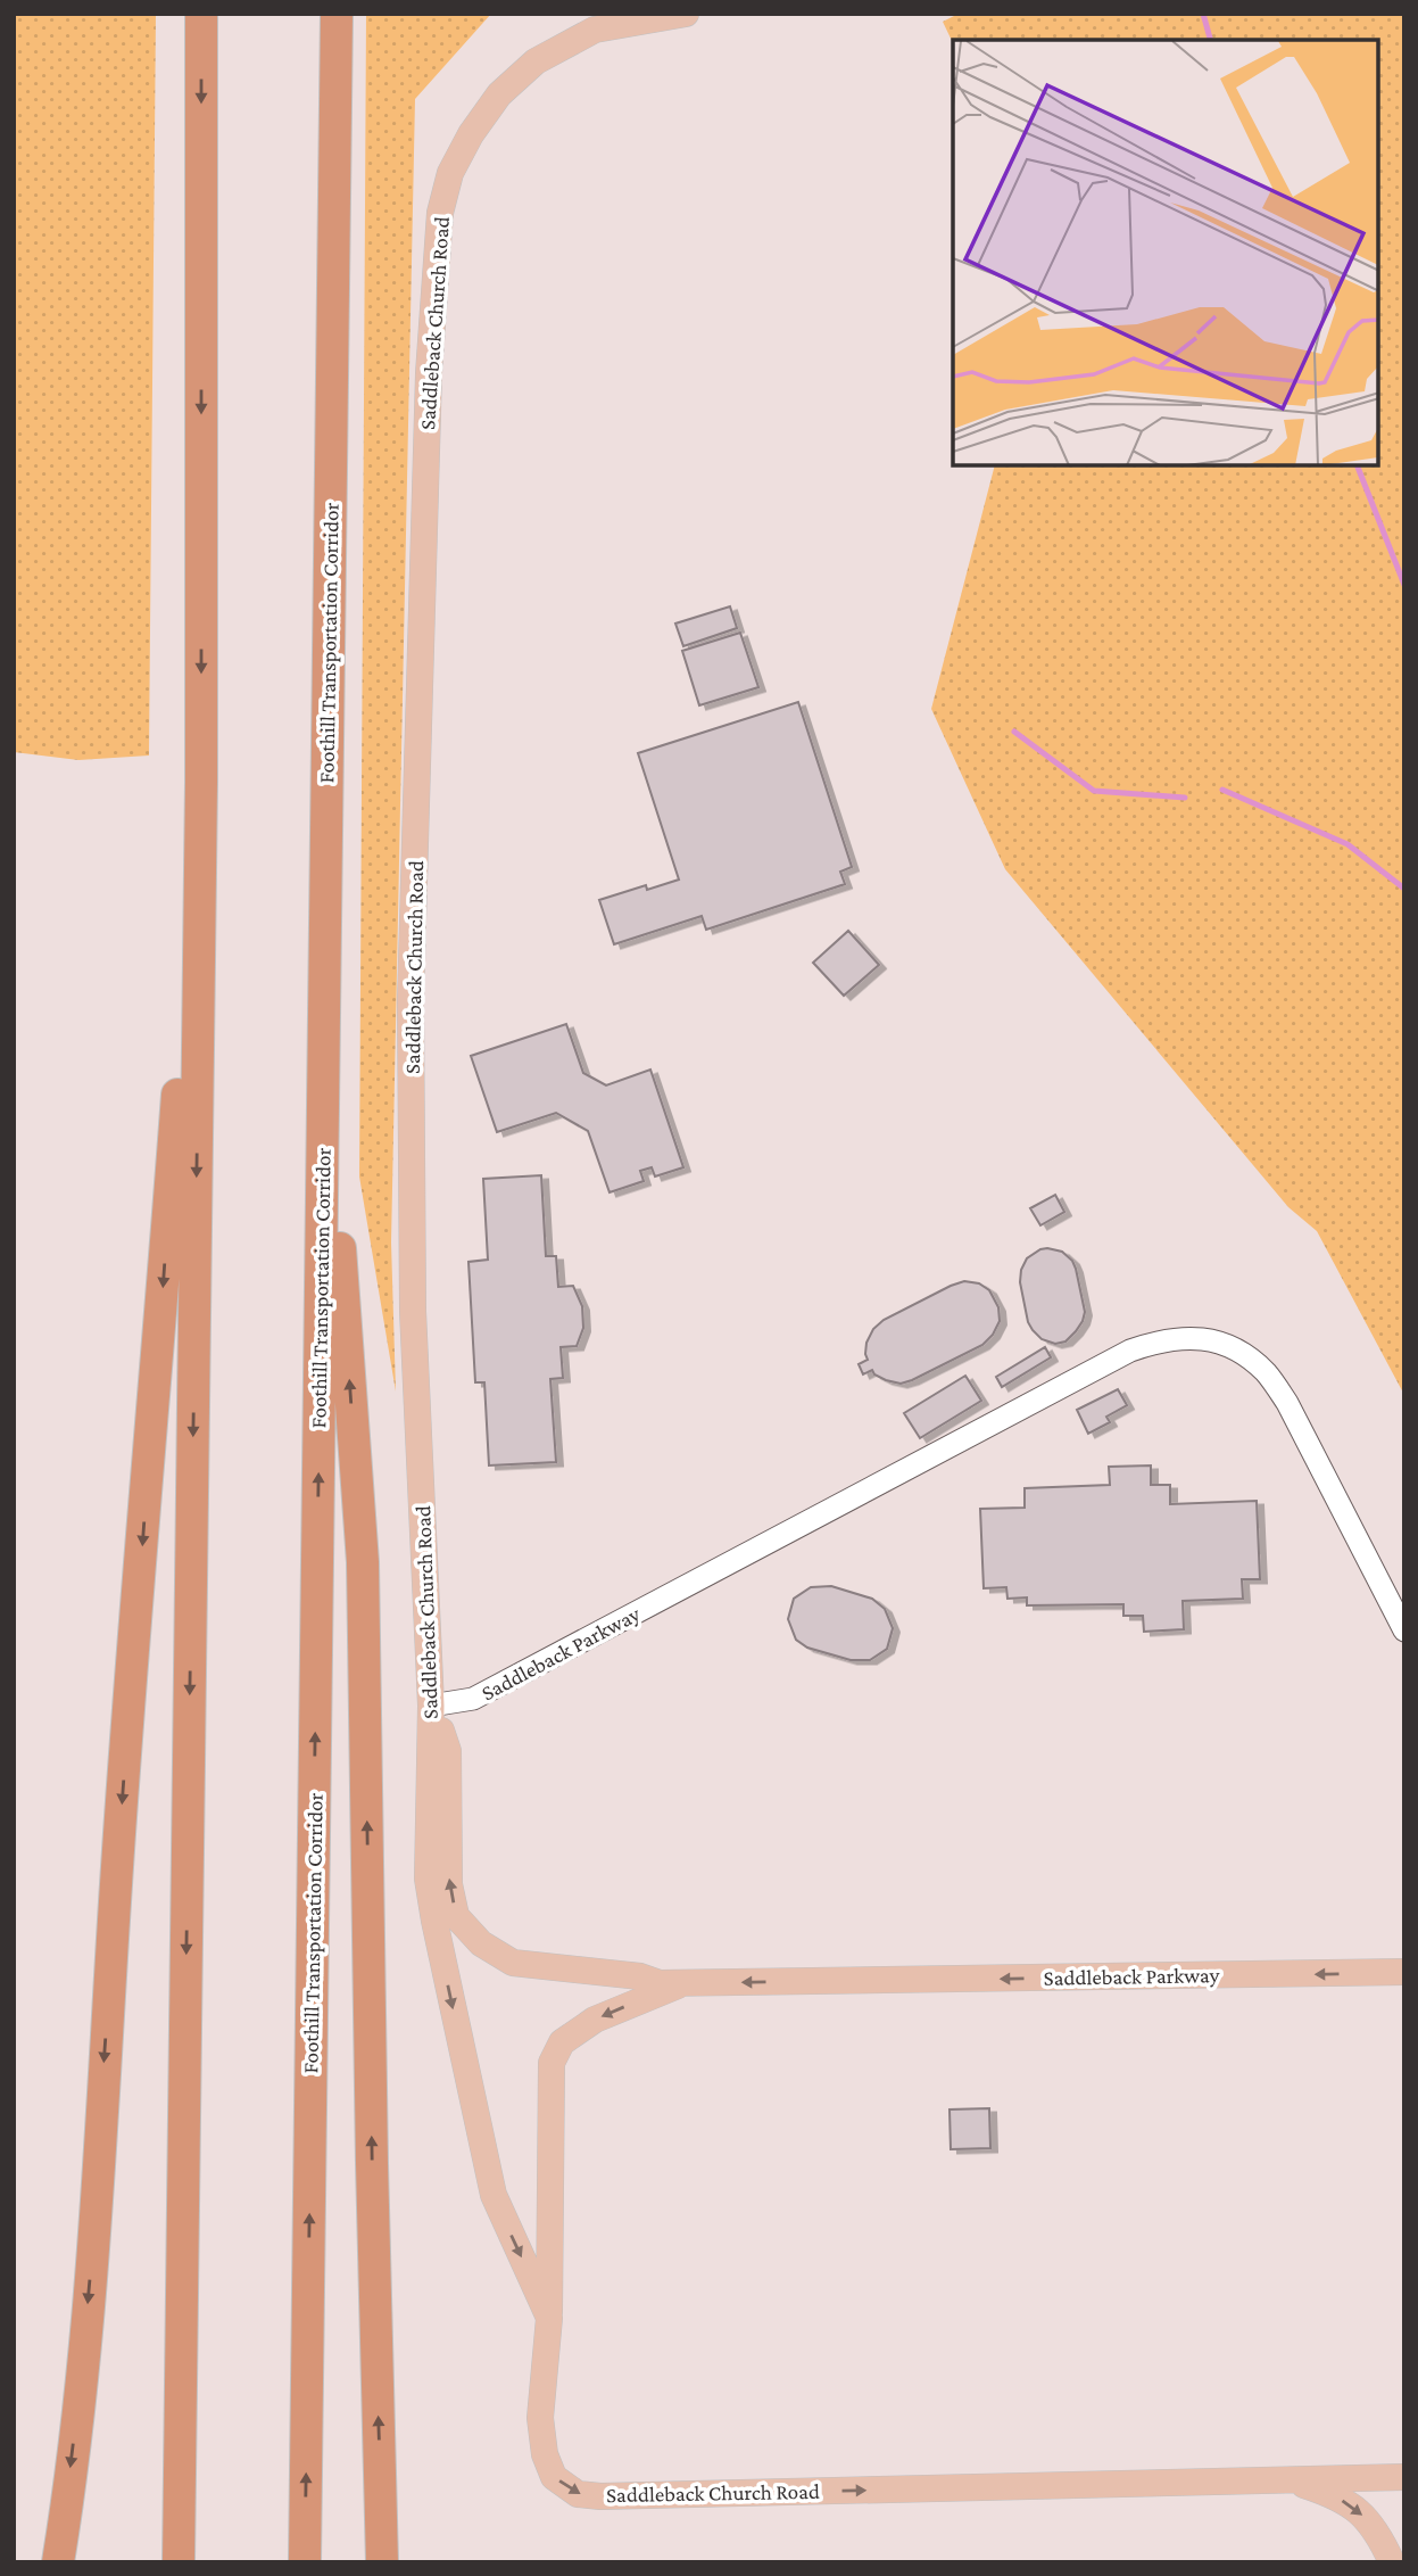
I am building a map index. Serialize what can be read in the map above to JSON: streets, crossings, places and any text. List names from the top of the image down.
{
  "streets": {
    "highway": ["Foothill Transportation Corridor"],
    "main road": ["Saddleback Church Road", "Saddleback Parkway"]
  },
  "crossings": [
    ["Saddleback Church Road", "Saddleback Parkway"]
  ],
  "one_way": ["Saddleback Parkway"]
}
